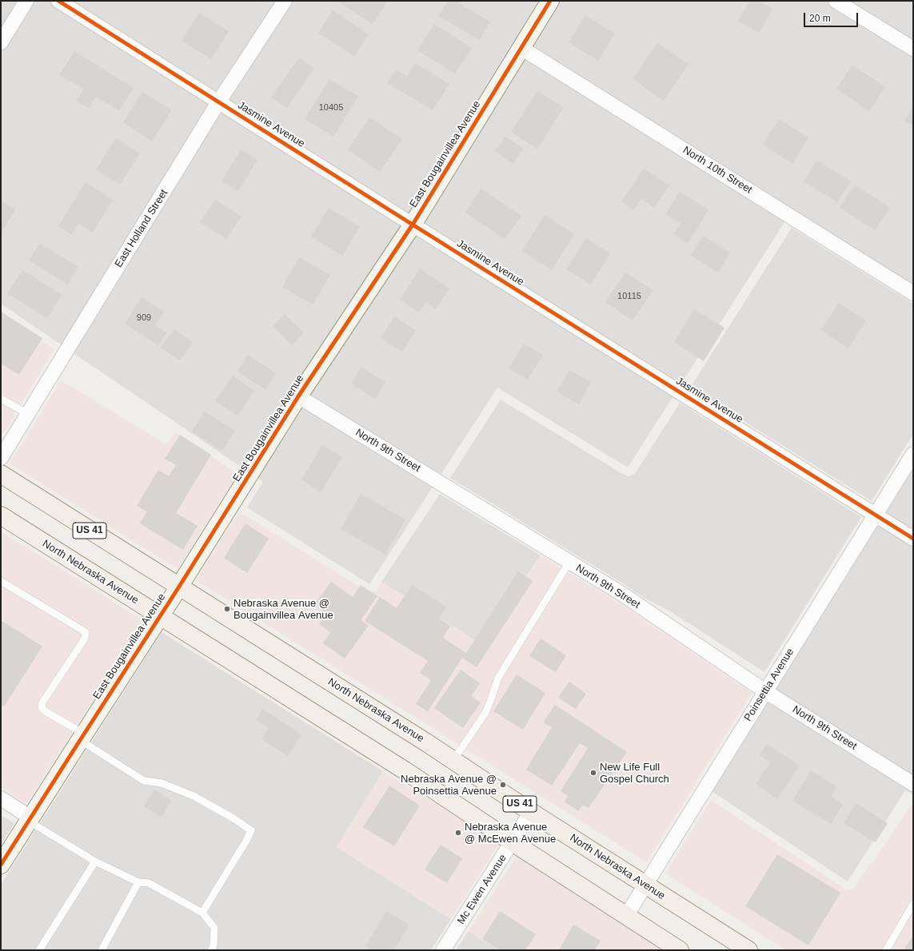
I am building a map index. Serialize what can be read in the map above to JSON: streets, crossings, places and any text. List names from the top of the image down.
{
  "streets": {
    "main road": ["US 41", "North Nebraska Avenue"],
    "street": [
      "Jasmine Avenue",
      "East Bougainvillea Avenue",
      "North 10th Street",
      "East Holland Street",
      "North 9th Street",
      "Poinsettia Avenue",
      "Mc Ewen Avenue"
    ]
  },
  "crossings": [
    ["Jasmine Avenue", "East Bougainvillea Avenue"],
    ["Jasmine Avenue", "East Holland Street"],
    ["Jasmine Avenue", "Poinsettia Avenue"],
    ["East Bougainvillea Avenue", "North 10th Street"],
    ["East Bougainvillea Avenue", "North 9th Street"],
    ["East Bougainvillea Avenue", "North Nebraska Avenue"],
    ["North 9th Street", "Poinsettia Avenue"],
    ["North Nebraska Avenue", "Poinsettia Avenue"],
    ["North Nebraska Avenue", "Mc Ewen Avenue"]
  ],
  "places": [
    "Nebraska Avenue @ Bougainvillea Avenue",
    "New Life Full Gospel Church",
    "Nebraska Avenue @ Poinsettia Avenue",
    "Nebraska Avenue @ McEwen Avenue"
  ],
  "house_numbers": ["10405", "10115", "909"],
  "scale_bar": "20 m"
}
